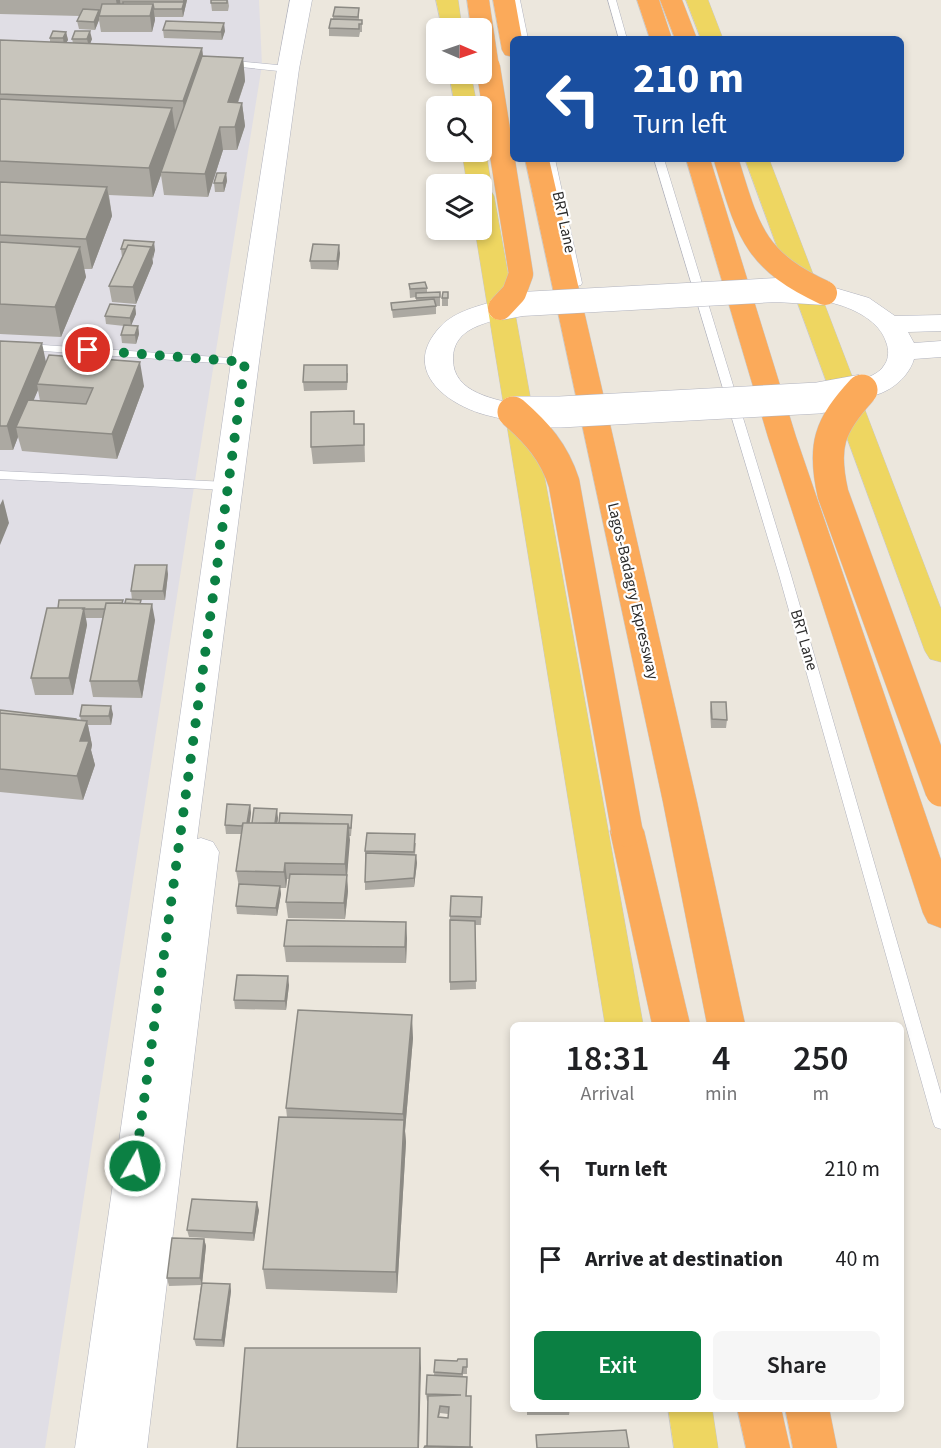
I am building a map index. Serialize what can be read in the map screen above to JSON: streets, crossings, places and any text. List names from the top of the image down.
{
  "streets": {
    "highway": ["Lagos-Badagry Expressway"],
    "lane": ["BRT Lane"]
  },
  "north": "right",
  "page": {
    "turn": ["210 m", "Turn left"],
    "eta": [
      "18:31",
      "Arrival",
      "4",
      "min",
      "250",
      "m"
    ],
    "list": [
      {
        "name": "Turn left",
        "value": "210 m"
      },
      {
        "name": "Arrive at destination",
        "value": "40 m"
      }
    ],
    "buttons": ["Exit", "Share"]
  }
}
